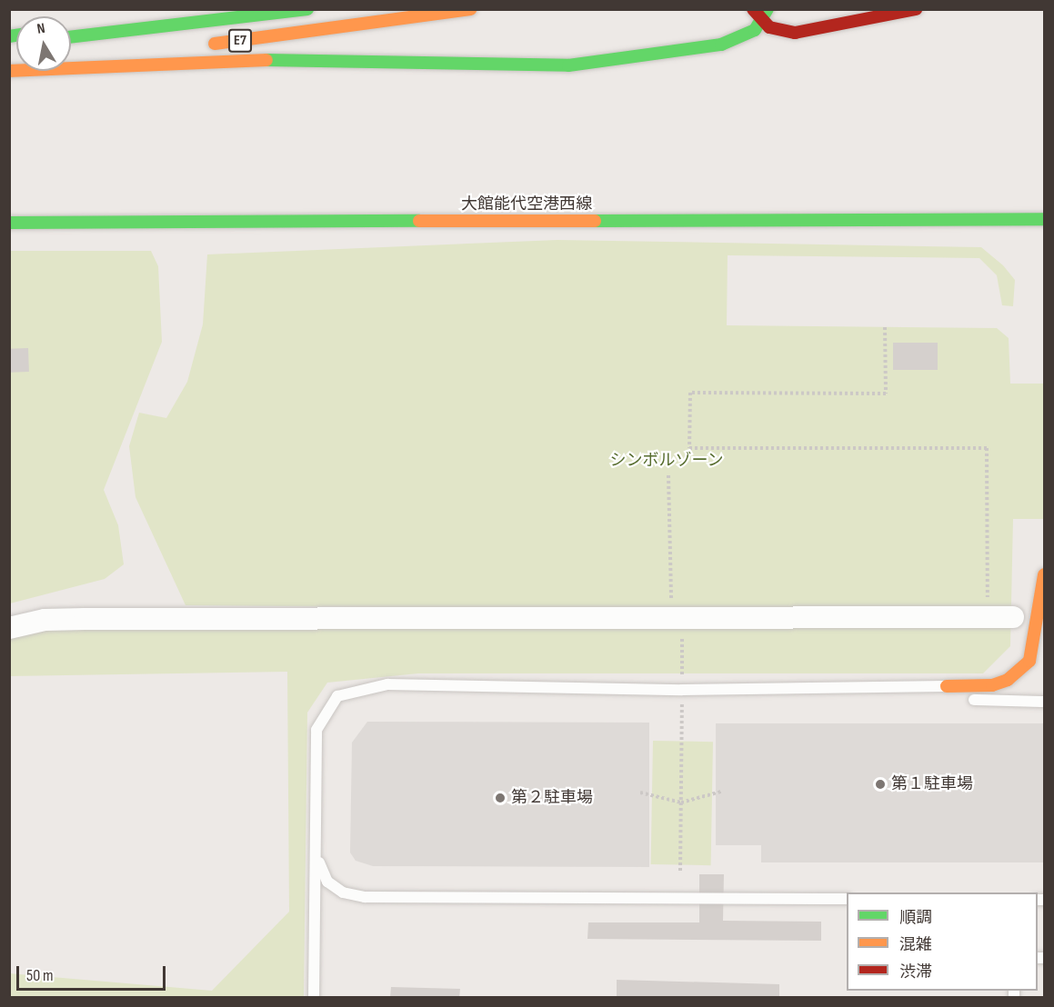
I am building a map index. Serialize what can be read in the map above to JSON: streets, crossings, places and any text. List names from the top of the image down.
{
  "streets": {
    "main road": ["E7", "大館能代空港西線"]
  },
  "parks": ["シンボルゾーン"],
  "places": ["第１駐車場", "第２駐車場"],
  "legend": ["順調", "混雑", "渋滞"],
  "scale_bar": "50 m",
  "north": "top"
}
